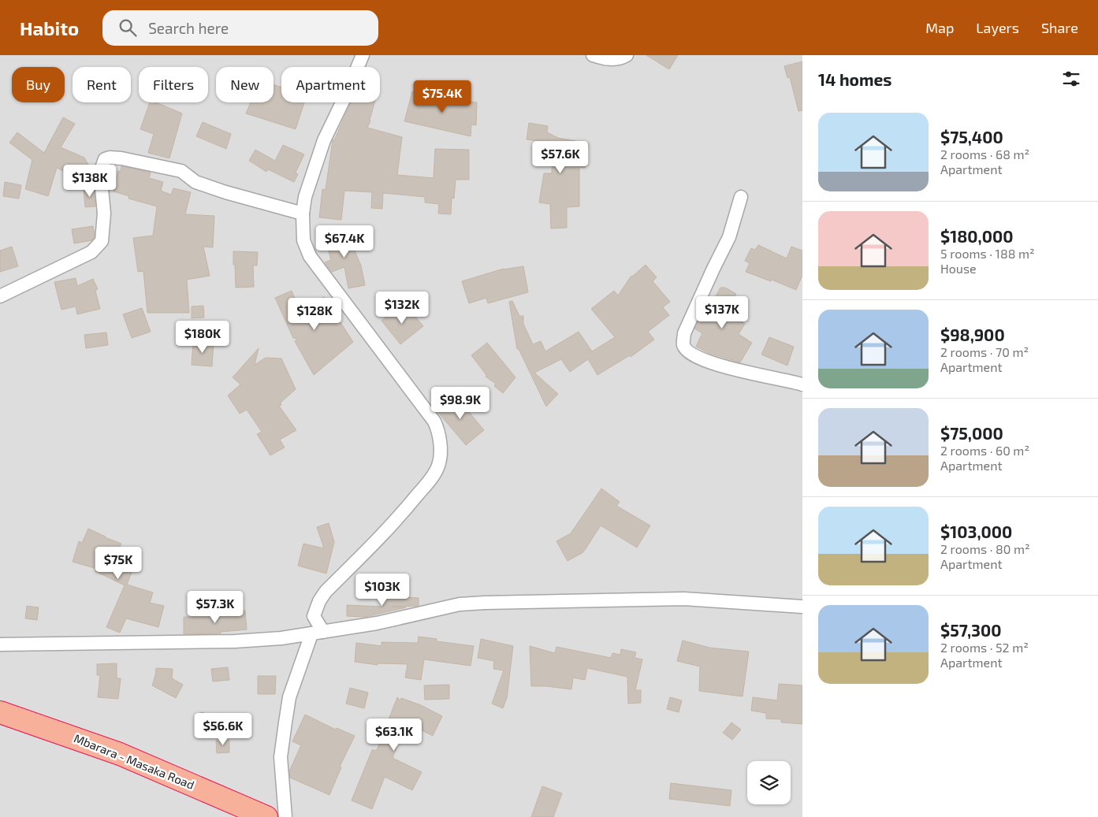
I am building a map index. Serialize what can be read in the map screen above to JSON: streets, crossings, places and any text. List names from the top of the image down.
{
  "streets": {
    "highway": ["Mbarara - Masaka Road"]
  },
  "page": {
    "header": "Habito",
    "search": "Search here",
    "nav": ["Map", "Layers", "Share"],
    "heading": "14 homes",
    "chip": [
      "Buy",
      "Rent",
      "Filters",
      "New",
      "Apartment"
    ],
    "price": [
      "$75.4K",
      "$57.6K",
      "$138K",
      "$67.4K",
      "$132K",
      "$137K",
      "$128K",
      "$180K",
      "$98.9K",
      "$75K",
      "$103K",
      "$57.3K",
      "$56.6K",
      "$63.1K"
    ],
    "list": [
      {
        "name": "$75,400",
        "note": "2 rooms · 68 m² · Apartment"
      },
      {
        "name": "$180,000",
        "note": "5 rooms · 188 m² · House"
      },
      {
        "name": "$98,900",
        "note": "2 rooms · 70 m² · Apartment"
      },
      {
        "name": "$75,000",
        "note": "2 rooms · 60 m² · Apartment"
      },
      {
        "name": "$103,000",
        "note": "2 rooms · 80 m² · Apartment"
      },
      {
        "name": "$57,300",
        "note": "2 rooms · 52 m² · Apartment"
      }
    ]
  }
}
